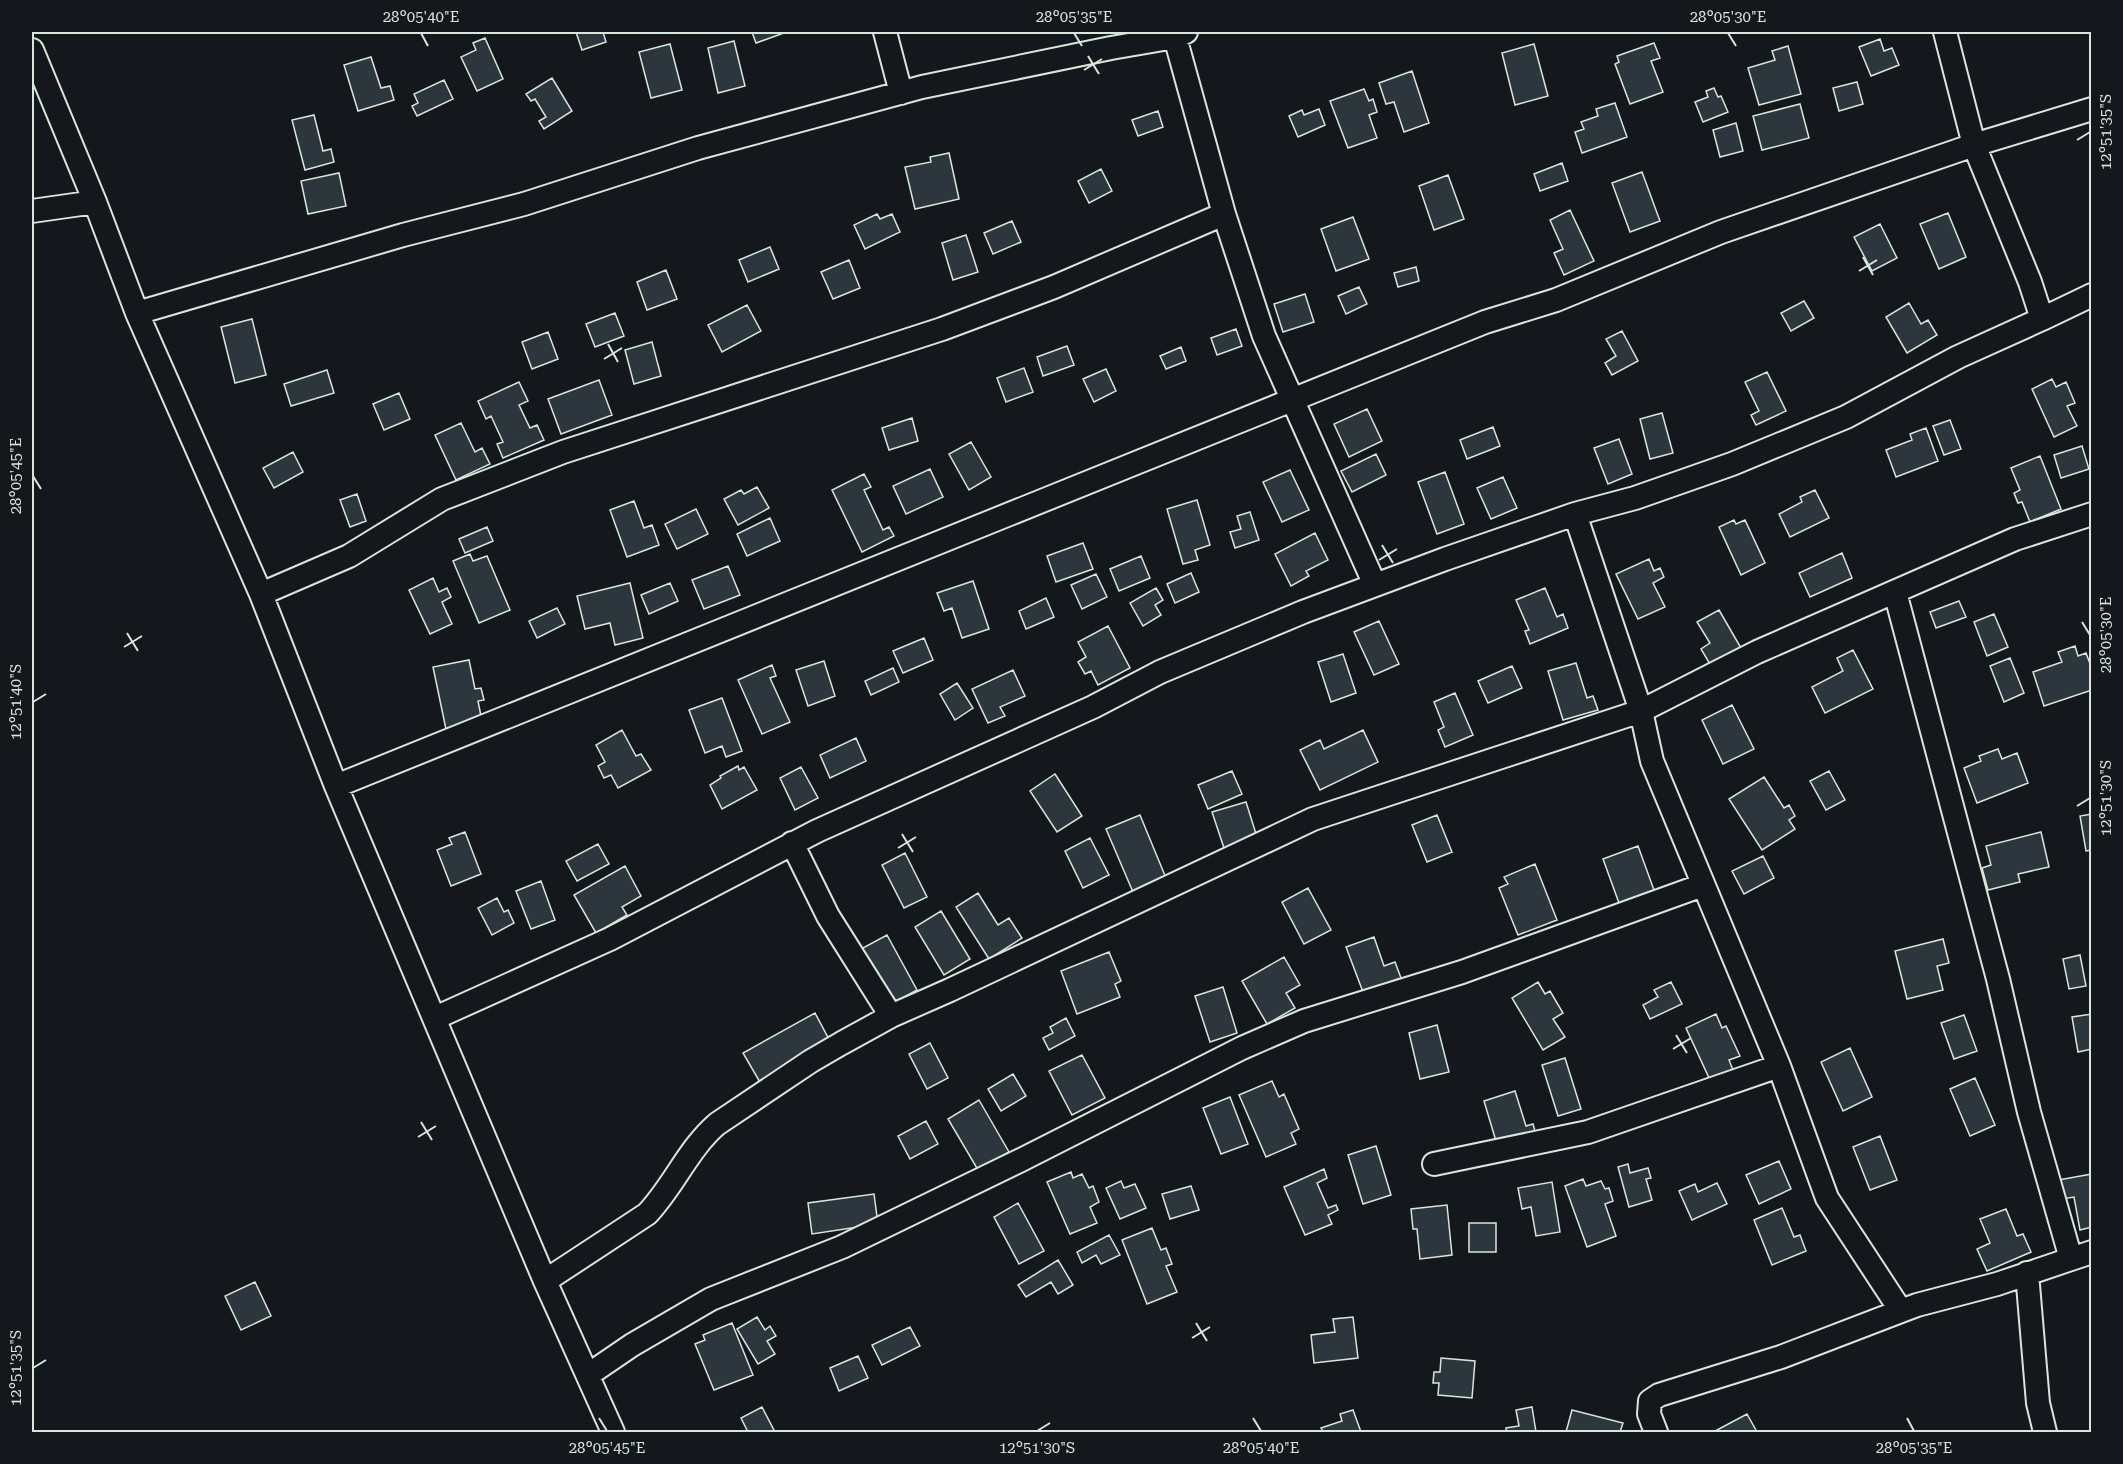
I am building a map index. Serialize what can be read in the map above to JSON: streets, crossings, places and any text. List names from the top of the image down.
{
  "coordinates": [
    "28°05'40\"E",
    "28°05'35\"E",
    "28°05'30\"E",
    "12°51'35\"S",
    "28°05'45\"E",
    "12°51'40\"S",
    "12°51'30\"S"
  ]
}
